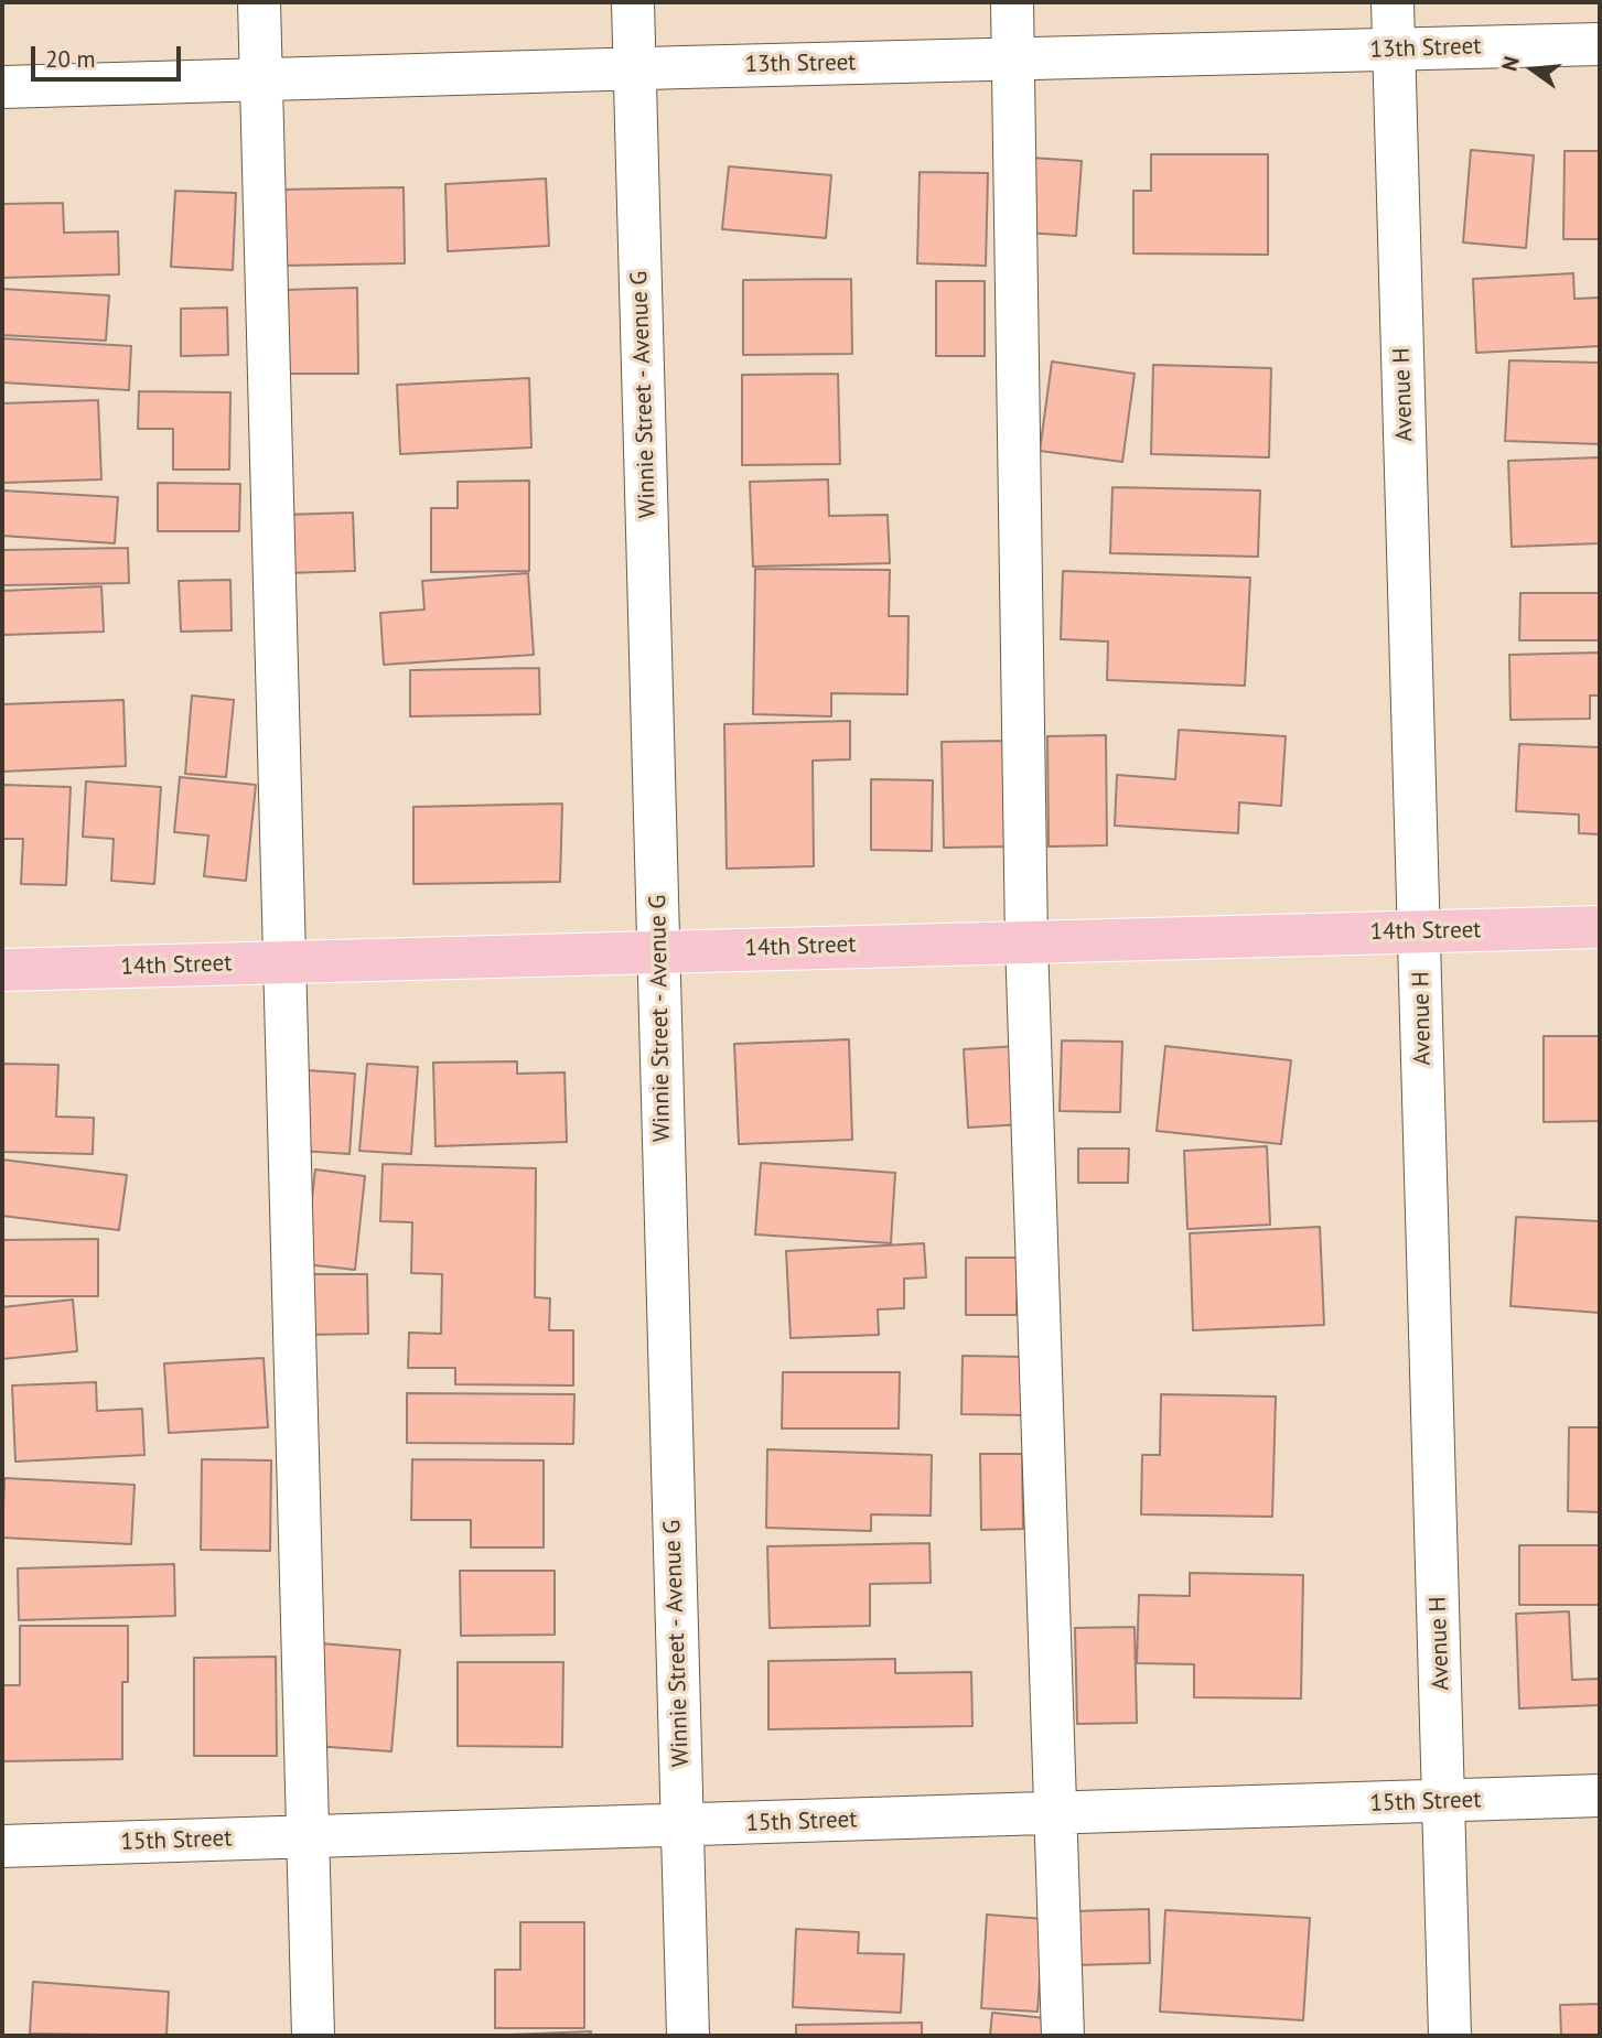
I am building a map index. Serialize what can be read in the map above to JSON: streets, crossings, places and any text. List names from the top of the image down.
{
  "streets": {
    "main road": ["14th Street"],
    "street": [
      "13th Street",
      "Winnie Street - Avenue G",
      "Avenue H",
      "15th Street"
    ]
  },
  "crossings": [
    ["13th Street", "Winnie Street - Avenue G"],
    ["13th Street", "Avenue H"],
    ["Winnie Street - Avenue G", "14th Street"],
    ["Winnie Street - Avenue G", "15th Street"],
    ["Avenue H", "14th Street"],
    ["Avenue H", "15th Street"]
  ],
  "scale_bar": "20 m",
  "north": "left"
}
